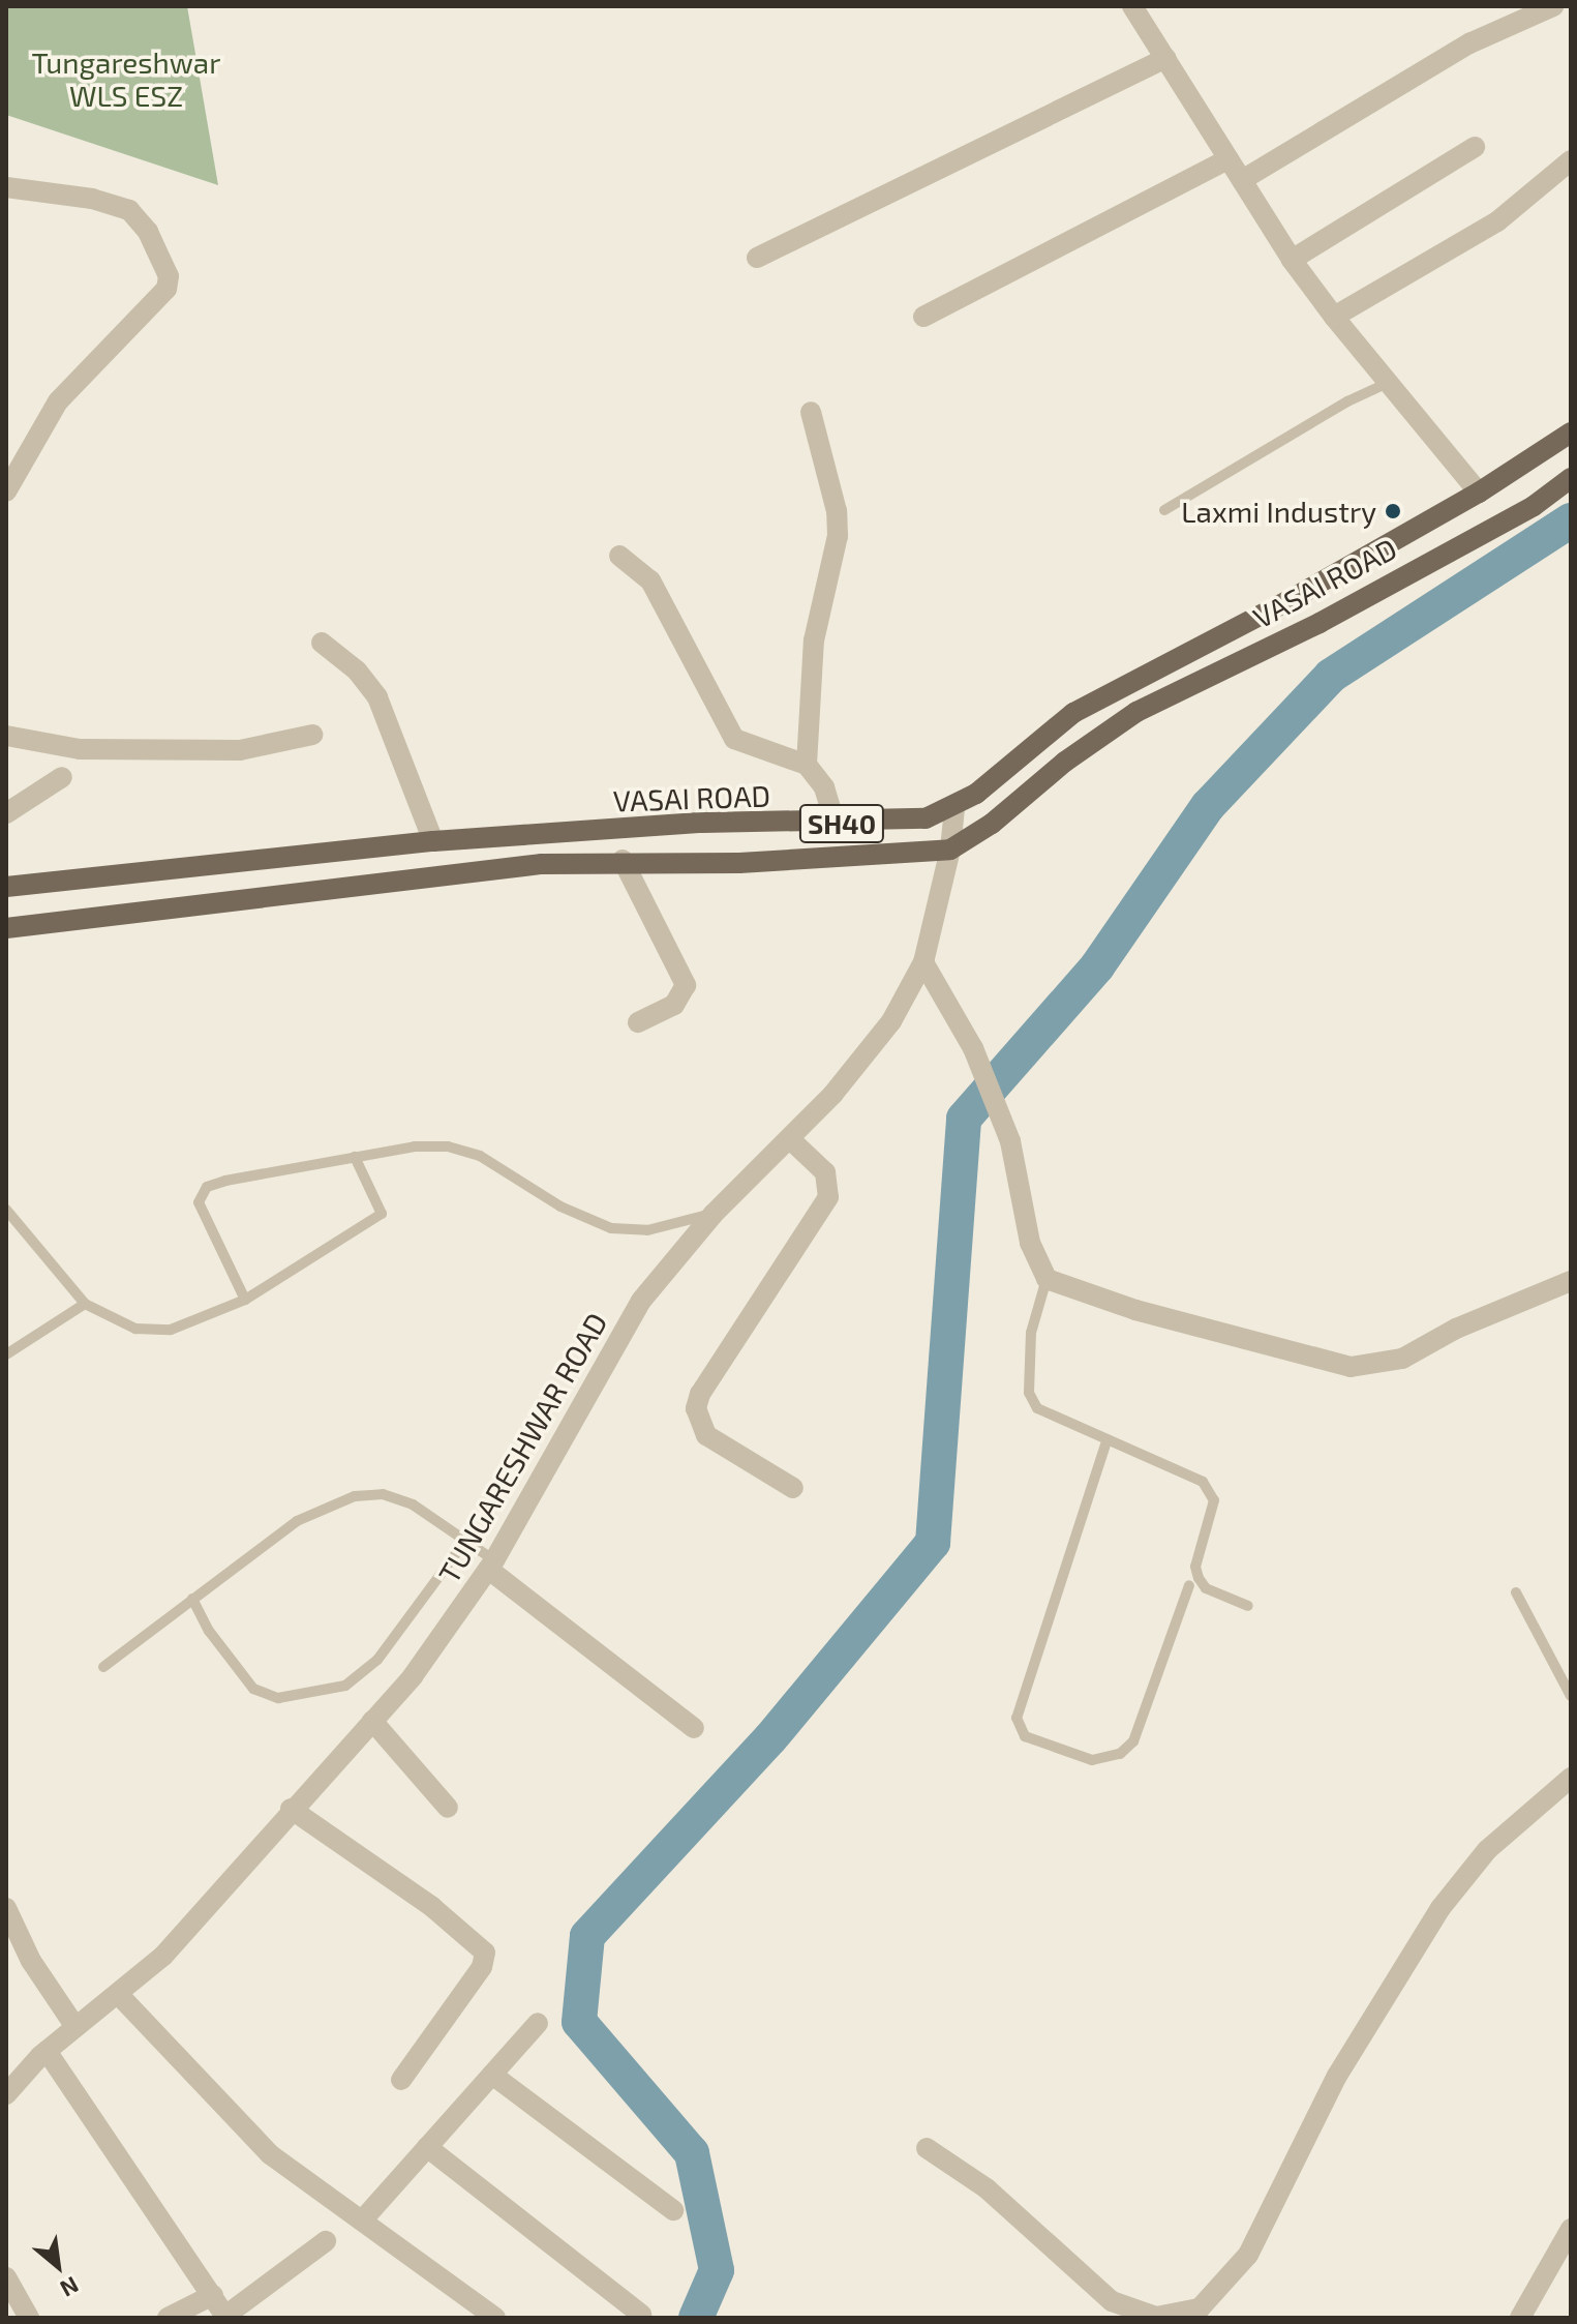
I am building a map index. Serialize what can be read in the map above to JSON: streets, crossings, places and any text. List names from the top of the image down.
{
  "streets": {
    "main road": ["VASAI ROAD", "SH40"],
    "street": ["TUNGARESHWAR ROAD"]
  },
  "crossings": [
    ["VASAI ROAD", "TUNGARESHWAR ROAD"]
  ],
  "parks": ["Tungareshwar WLS ESZ"],
  "places": ["Laxmi Industry"],
  "north": "bottom right"
}
